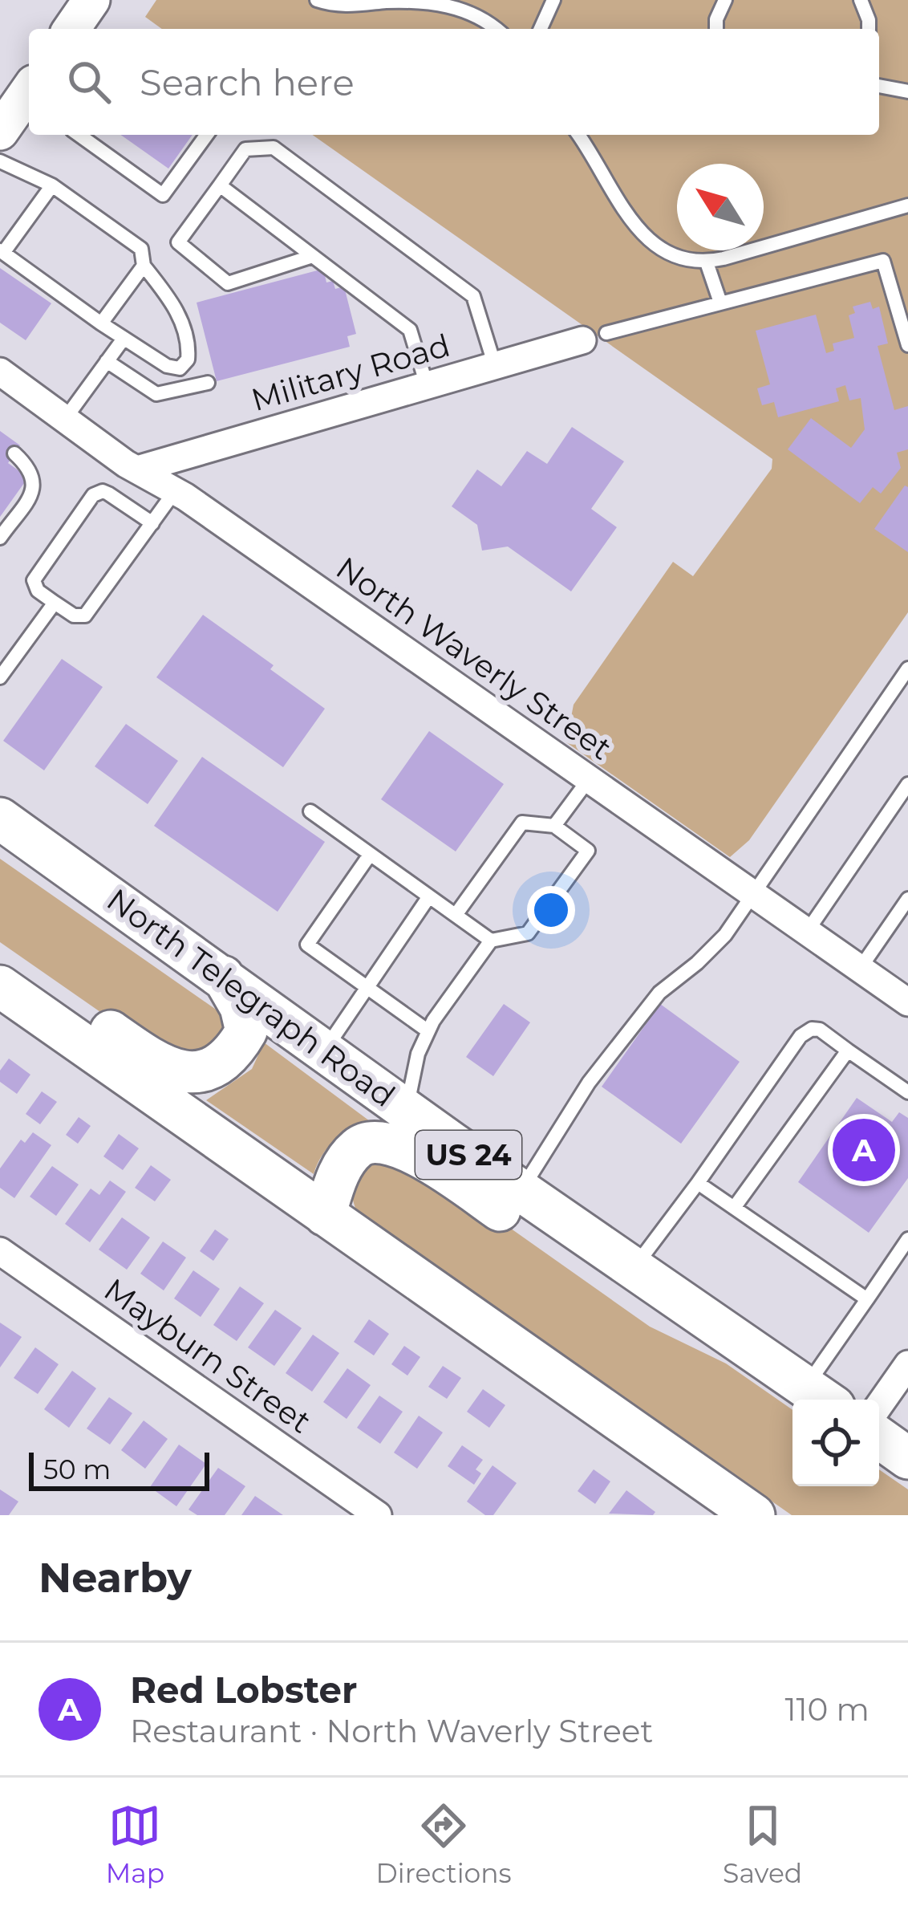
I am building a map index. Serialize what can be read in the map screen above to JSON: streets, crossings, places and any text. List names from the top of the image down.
{
  "streets": {
    "main road": ["North Telegraph Road", "US 24"],
    "street": ["Military Road", "North Waverly Street", "Mayburn Street"]
  },
  "crossings": [
    ["Military Road", "North Waverly Street"]
  ],
  "scale_bar": "50 m",
  "north": "top left",
  "page": {
    "search": "Search here",
    "pins": "A",
    "scale": "50 m",
    "heading": "Nearby",
    "list": [
      {
        "mark": "A",
        "name": "Red Lobster",
        "note": "Restaurant · North Waverly Street",
        "value": "110 m"
      }
    ],
    "nav": ["Map", "Directions", "Saved"]
  }
}
